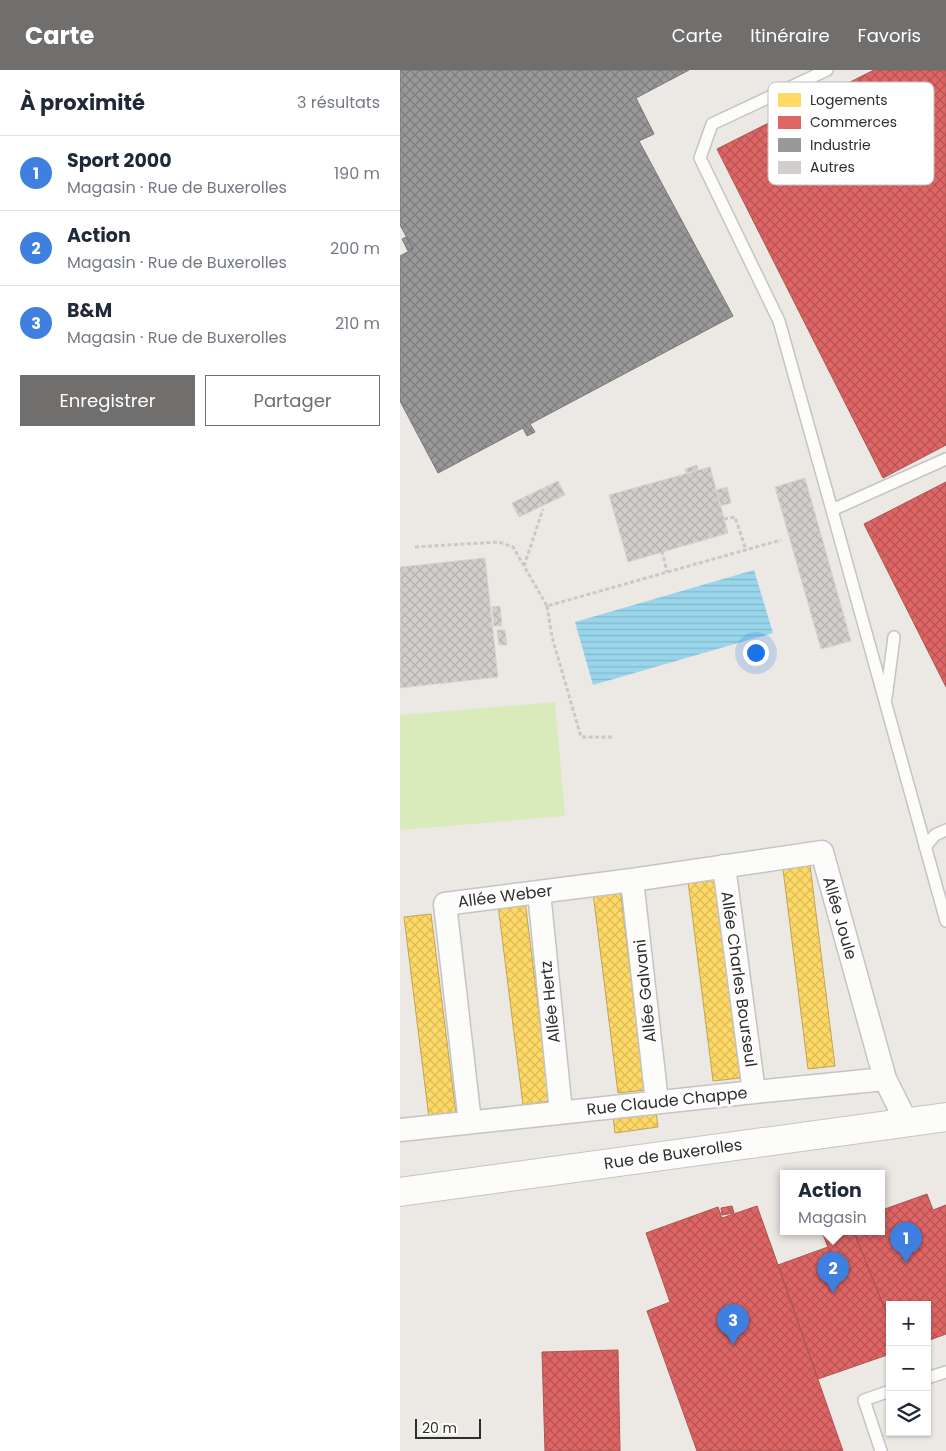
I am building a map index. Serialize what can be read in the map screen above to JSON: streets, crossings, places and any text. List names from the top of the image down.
{
  "streets": {
    "street": [
      "Allée Weber",
      "Allée Joule",
      "Allée Charles Bourseul",
      "Allée Galvani",
      "Allée Hertz",
      "Rue Claude Chappe",
      "Rue de Buxerolles"
    ]
  },
  "crossings": [
    ["Allée Weber", "Allée Joule"],
    ["Allée Weber", "Allée Charles Bourseul"],
    ["Allée Weber", "Allée Galvani"],
    ["Allée Weber", "Allée Hertz"],
    ["Allée Weber", "Rue Claude Chappe"],
    ["Allée Joule", "Allée Charles Bourseul"],
    ["Allée Joule", "Rue Claude Chappe"],
    ["Allée Charles Bourseul", "Rue Claude Chappe"],
    ["Allée Galvani", "Rue Claude Chappe"],
    ["Allée Hertz", "Rue Claude Chappe"]
  ],
  "legend": [
    "Logements",
    "Commerces",
    "Industrie",
    "Autres"
  ],
  "scale_bar": "20 m",
  "page": {
    "header": "Carte",
    "nav": ["Carte", "Itinéraire", "Favoris"],
    "heading": ["À proximité", "3 résultats"],
    "list": [
      {
        "mark": "1",
        "name": "Sport 2000",
        "note": "Magasin · Rue de Buxerolles",
        "value": "190 m"
      },
      {
        "mark": "2",
        "name": "Action",
        "note": "Magasin · Rue de Buxerolles",
        "value": "200 m"
      },
      {
        "mark": "3",
        "name": "B&M",
        "note": "Magasin · Rue de Buxerolles",
        "value": "210 m"
      }
    ],
    "buttons": ["Enregistrer", "Partager"],
    "popup": ["Action", "Magasin"],
    "pins": ["1", "2", "3"],
    "map_buttons": ["+", "−"],
    "scale": "20 m"
  }
}
